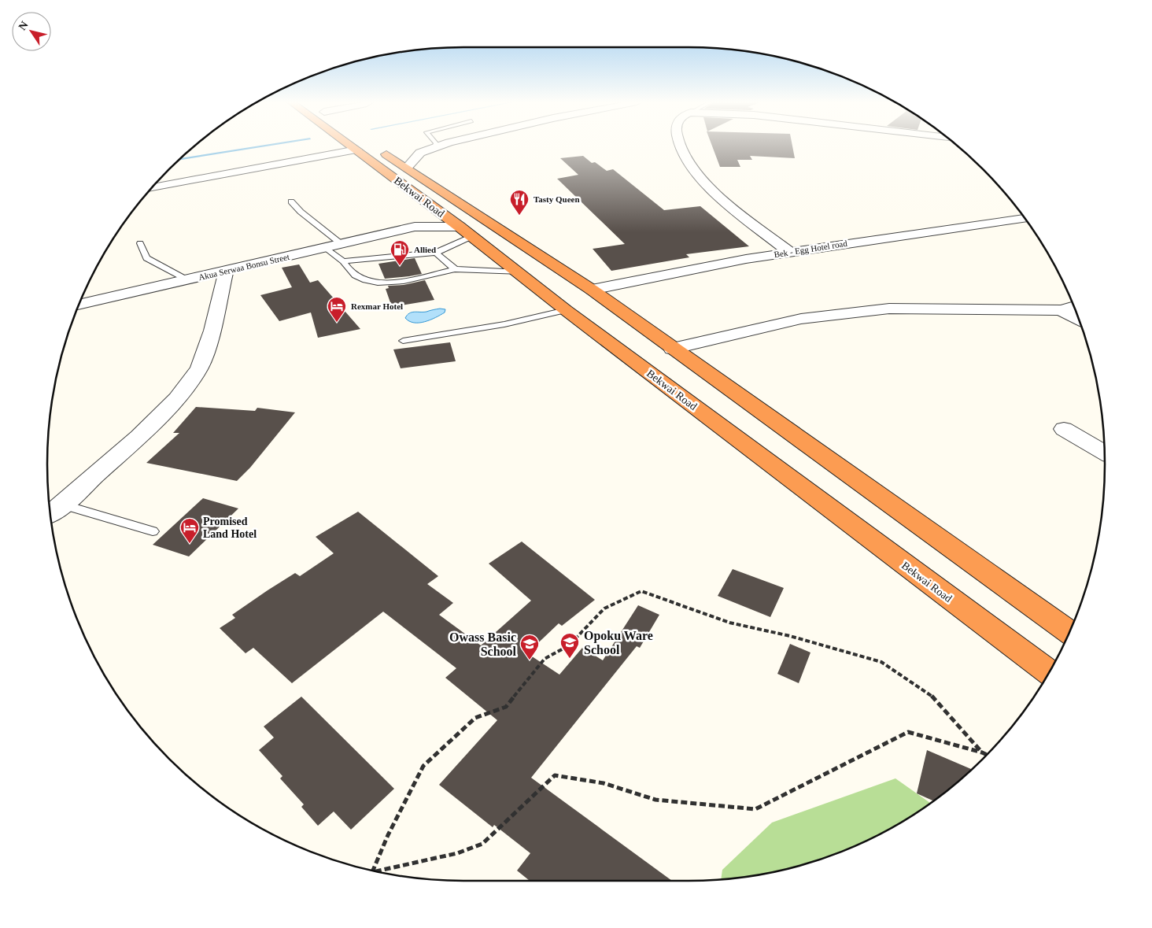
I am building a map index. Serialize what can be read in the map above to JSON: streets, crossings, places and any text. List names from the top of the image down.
{
  "streets": {
    "highway": ["Bekwai Road"],
    "street": ["Bek - Egg Hotel road", "Akua Serwaa Bonsu Street"]
  },
  "crossings": [
    ["Bekwai Road", "Bek - Egg Hotel road"]
  ],
  "places": {
    "restaurant": ["Tasty Queen"],
    "fuel station": ["Allied"],
    "hotel": ["Rexmar Hotel", "Promised Land Hotel"],
    "school or university": ["Opoku Ware School", "Owass Basic School"]
  },
  "north": "top left"
}
